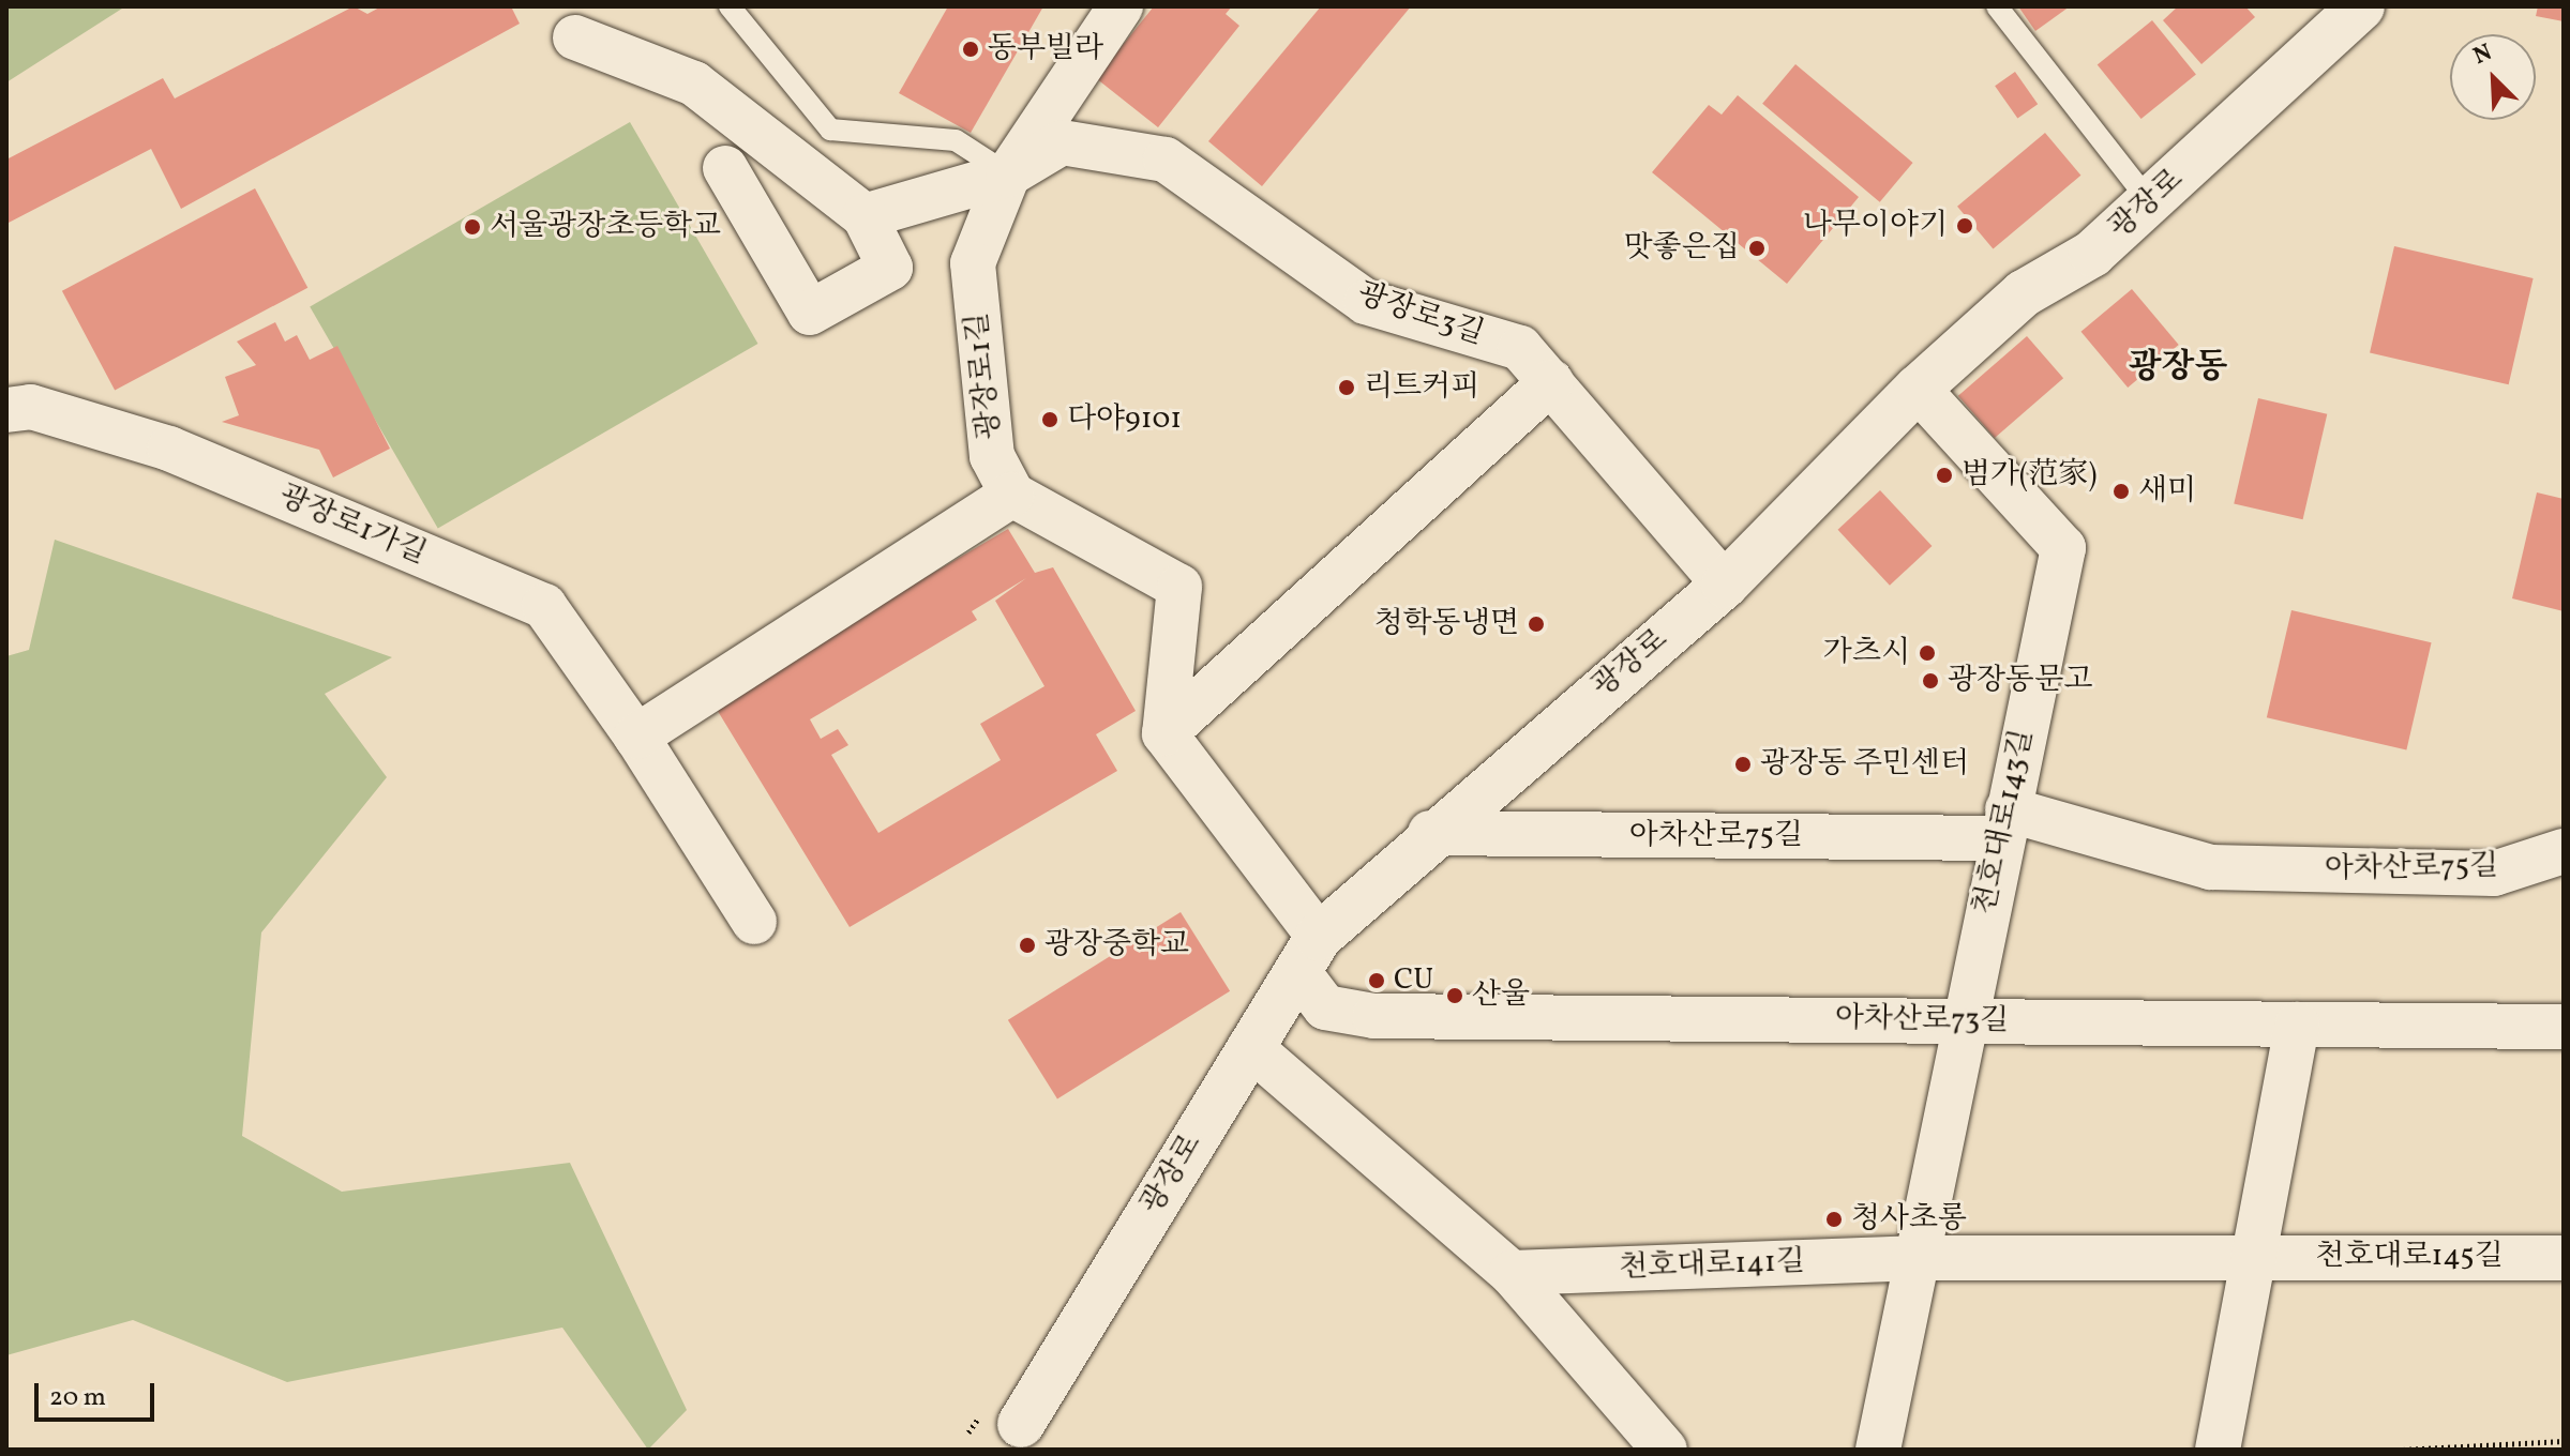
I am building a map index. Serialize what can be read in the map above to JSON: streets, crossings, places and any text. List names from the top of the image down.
{
  "streets": {
    "street": [
      "광장로",
      "광장로3길",
      "광장로1길",
      "광장로1가길",
      "천호대로143길",
      "아차산로75길",
      "아차산로73길",
      "천호대로145길",
      "천호대로141길"
    ]
  },
  "crossings": [
    ["광장로", "광장로3길"],
    ["광장로", "천호대로143길"],
    ["광장로", "아차산로75길"],
    ["광장로", "아차산로73길"],
    ["광장로3길", "광장로1길"],
    ["천호대로143길", "아차산로75길"],
    ["천호대로143길", "아차산로73길"],
    ["천호대로143길", "천호대로141길"]
  ],
  "districts": ["광장동"],
  "places": [
    "동부빌라",
    "나무이야기",
    "서울광장초등학교",
    "맛좋은집",
    "리트커피",
    "다야9101",
    "범가(范家)",
    "새미",
    "청학동냉면",
    "가츠시",
    "광장동문고",
    "광장동 주민센터",
    "광장중학교",
    "CU",
    "산울",
    "청사초롱"
  ],
  "scale_bar": "20 m",
  "north": "top left"
}
